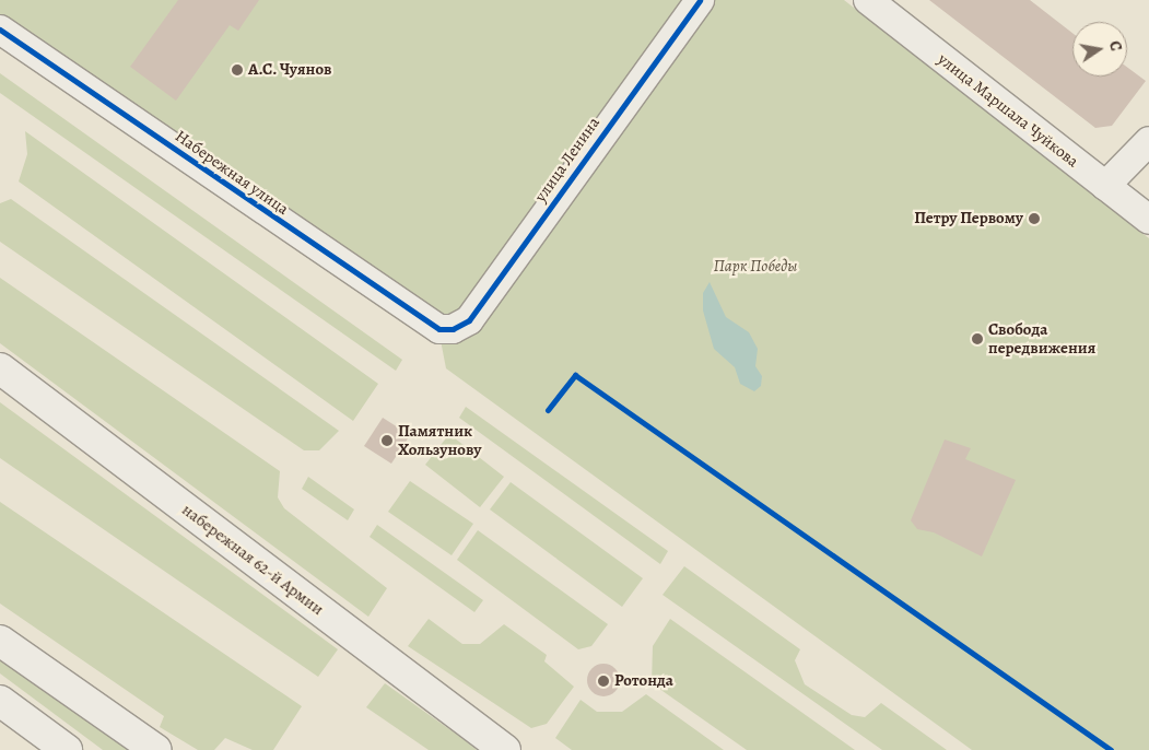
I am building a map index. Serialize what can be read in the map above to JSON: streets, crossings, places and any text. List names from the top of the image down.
{
  "streets": {
    "main road": ["набережная 62-й Армии"],
    "street": ["улица Маршала Чуйкова", "улица Ленина", "Набережная улица"]
  },
  "crossings": [
    ["улица Ленина", "Набережная улица"]
  ],
  "parks": ["Парк Победы"],
  "places": [
    "А.С. Чуянов",
    "Петру Первому",
    "Свобода передвижения",
    "Памятник Хользунову",
    "Ротонда"
  ],
  "north": "right"
}
